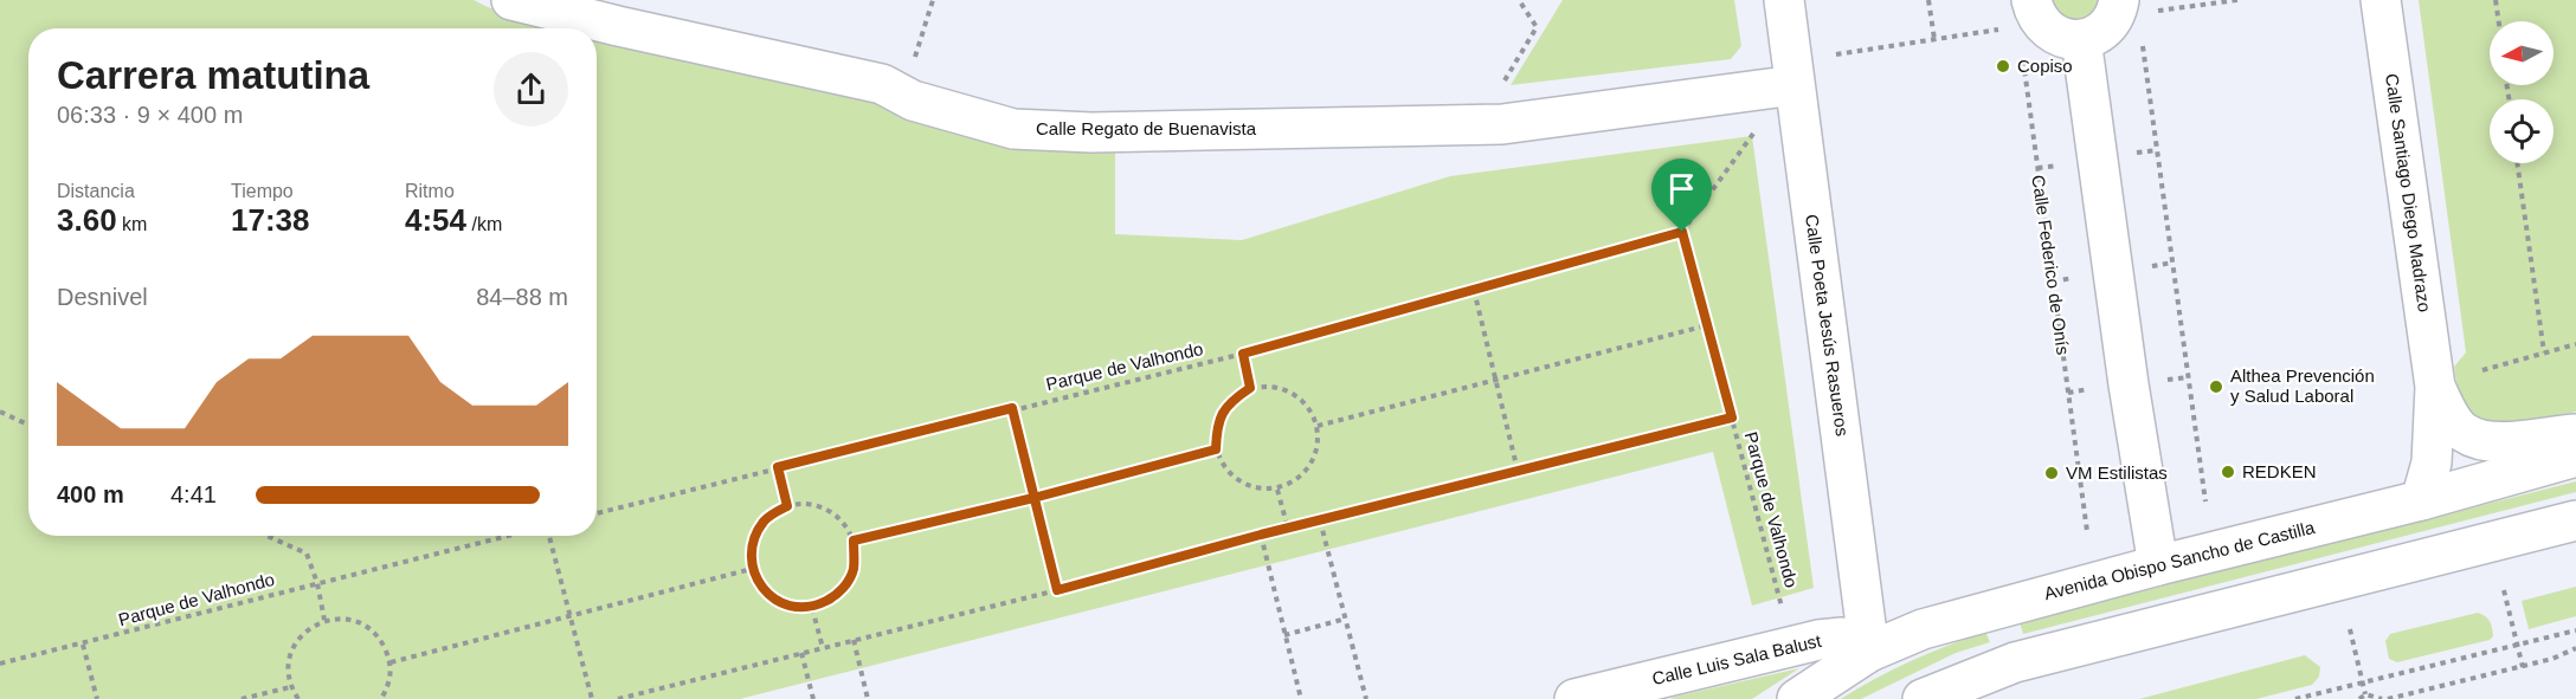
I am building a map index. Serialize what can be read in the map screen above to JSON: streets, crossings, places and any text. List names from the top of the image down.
{
  "streets": {
    "street": [
      "Calle Regato de Buenavista",
      "Calle Santiago Diego Madrazo",
      "Calle Poeta Jesús Rasueros",
      "Avenida Obispo Sancho de Castilla",
      "Calle Luis Sala Balust"
    ],
    "path": ["Calle Federico de Onís", "Parque de Valhondo"]
  },
  "crossings": [
    ["Calle Regato de Buenavista", "Calle Poeta Jesús Rasueros"],
    ["Calle Santiago Diego Madrazo", "Avenida Obispo Sancho de Castilla"],
    ["Calle Poeta Jesús Rasueros", "Avenida Obispo Sancho de Castilla"],
    ["Calle Poeta Jesús Rasueros", "Calle Luis Sala Balust"],
    ["Avenida Obispo Sancho de Castilla", "Calle Luis Sala Balust"]
  ],
  "places": [
    "Copiso",
    "Althea Prevención y Salud Laboral",
    "REDKEN",
    "VM Estilistas"
  ],
  "north": "left",
  "page": {
    "heading": ["Carrera matutina", "06:33 · 9 × 400 m"],
    "stats": [
      ["Distancia", "3.60 km"],
      ["Tiempo", "17:38"],
      ["Ritmo", "4:54 /km"]
    ],
    "chart": ["Desnivel", "84–88 m"],
    "list": [
      {
        "name": "400 m",
        "note": "4:41"
      }
    ]
  }
}
